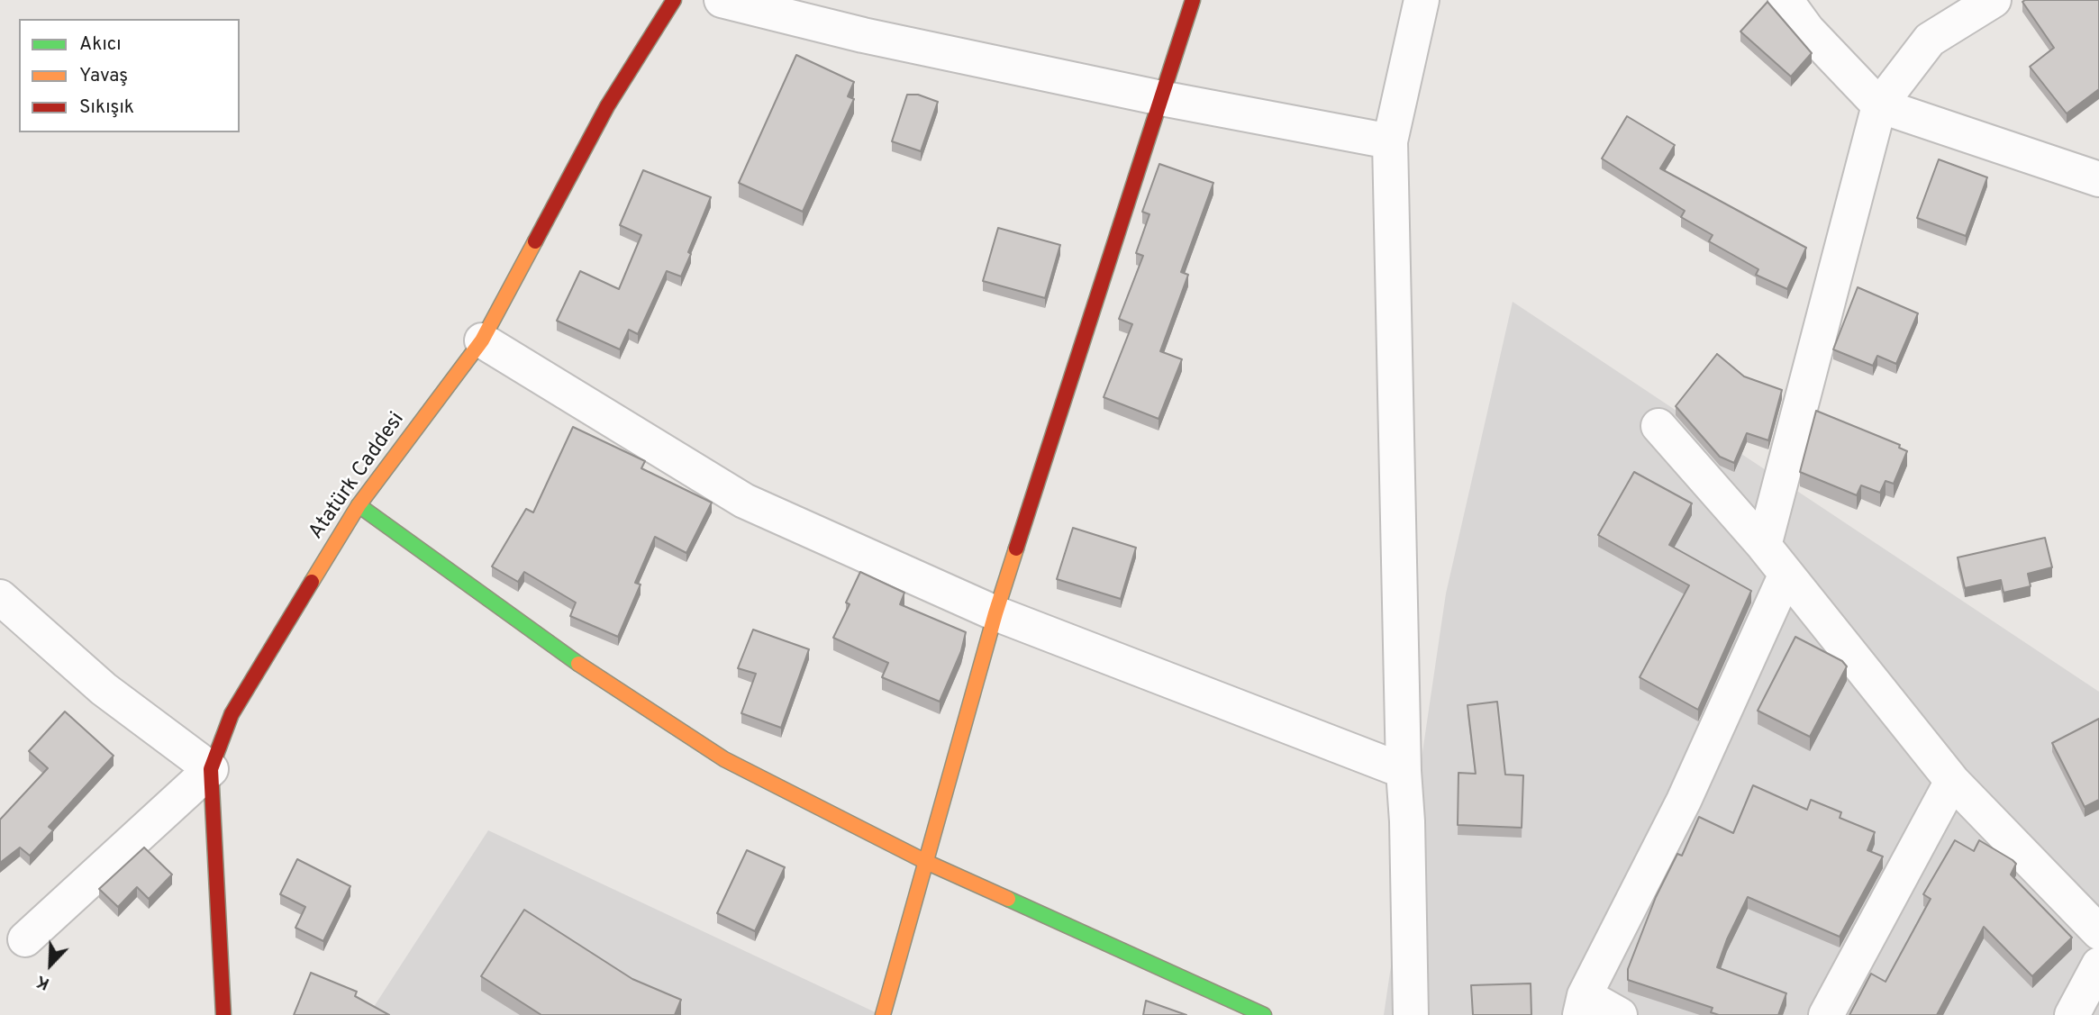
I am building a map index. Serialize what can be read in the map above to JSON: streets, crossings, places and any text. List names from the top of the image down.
{
  "streets": {
    "street": ["Atatürk Caddesi"]
  },
  "legend": ["Akıcı", "Yavaş", "Sıkışık"],
  "north": "bottom left"
}
